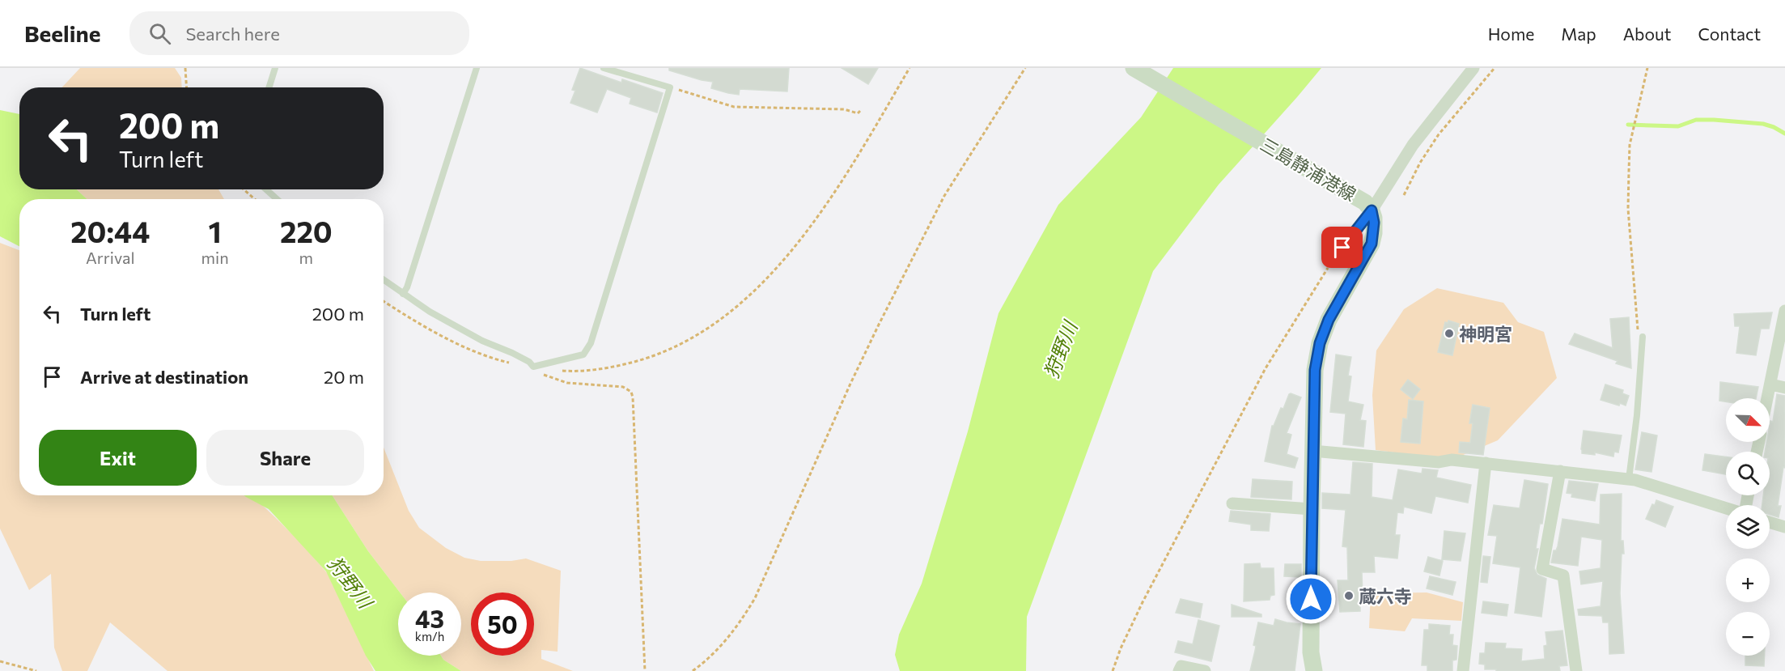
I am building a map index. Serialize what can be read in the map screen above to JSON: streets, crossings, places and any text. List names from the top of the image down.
{
  "streets": {
    "main road": ["三島静浦港線"]
  },
  "water": ["狩野川"],
  "places": ["神明宮", "蔵六寺"],
  "north": "bottom right",
  "page": {
    "header": "Beeline",
    "search": "Search here",
    "nav": [
      "Home",
      "Map",
      "About",
      "Contact"
    ],
    "turn": ["200 m", "Turn left"],
    "eta": [
      "20:44",
      "Arrival",
      "1",
      "min",
      "220",
      "m"
    ],
    "list": [
      {
        "name": "Turn left",
        "value": "200 m"
      },
      {
        "name": "Arrive at destination",
        "value": "20 m"
      }
    ],
    "map_buttons": ["+", "−"],
    "buttons": ["Exit", "Share"],
    "speed": "43 km/h",
    "limit": "50"
  }
}
